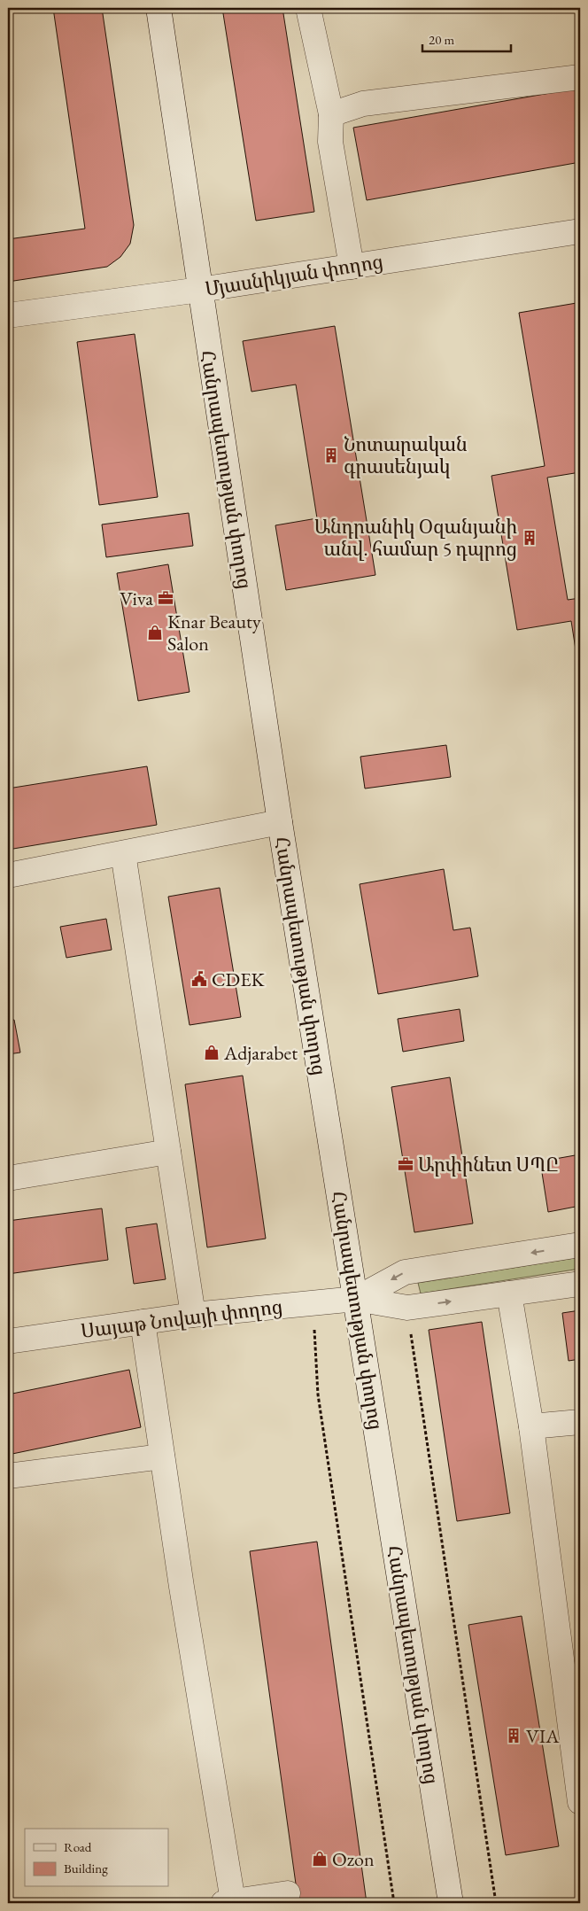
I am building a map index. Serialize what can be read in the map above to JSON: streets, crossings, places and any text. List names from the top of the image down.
{
  "streets": {
    "street": ["Մյասնիկյան փողոց", "Հանրապետության փողոց", "Սայաթ Նովայի փողոց"]
  },
  "crossings": [
    ["Մյասնիկյան փողոց", "Հանրապետության փողոց"],
    ["Հանրապետության փողոց", "Սայաթ Նովայի փողոց"]
  ],
  "places": {
    "building": ["Նոտարական գրասենյակ", "Անդրանիկ Օզանյանի անվ․ համար 5 դպրոց", "VIA"],
    "office": ["Viva", "Արփինետ ՍՊԸ"],
    "shop": ["Knar Beauty Salon", "Adjarabet", "Ozon"],
    "public building": ["CDEK"]
  },
  "legend": ["Road", "Building"],
  "scale_bar": "20 m"
}
